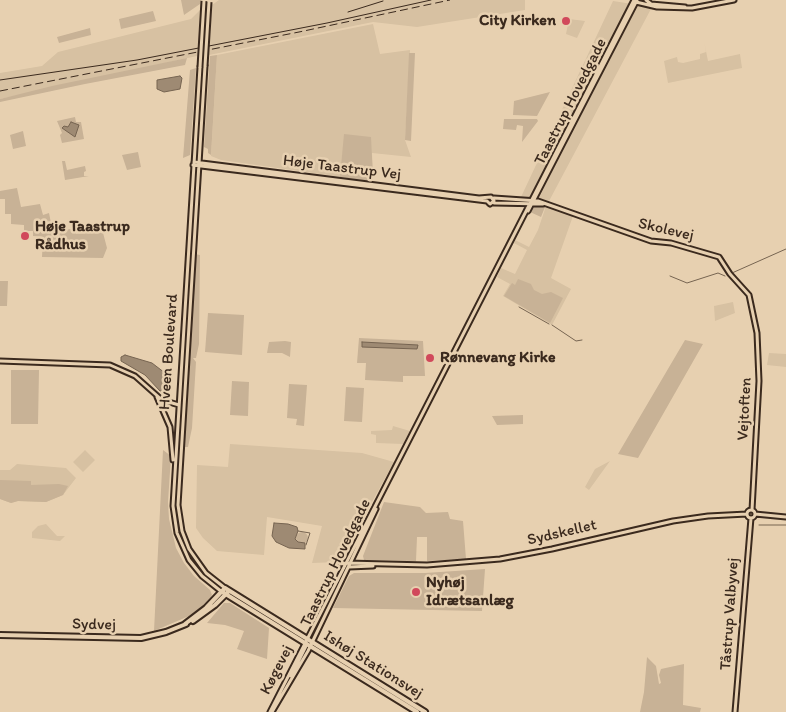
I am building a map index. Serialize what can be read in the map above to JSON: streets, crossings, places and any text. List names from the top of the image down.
{
  "streets": {
    "main road": ["Hveen Boulevard", "Sydvej", "Ishøj Stationsvej"],
    "street": [
      "Taastrup Hovedgade",
      "Høje Taastrup Vej",
      "Skolevej",
      "Vejtoften",
      "Sydskellet",
      "Tåstrup Valbyvej",
      "Køgevej"
    ]
  },
  "crossings": [
    ["Taastrup Hovedgade", "Skolevej"],
    ["Taastrup Hovedgade", "Hveen Boulevard"],
    ["Taastrup Hovedgade", "Sydskellet"],
    ["Taastrup Hovedgade", "Ishøj Stationsvej"],
    ["Taastrup Hovedgade", "Køgevej"],
    ["Høje Taastrup Vej", "Hveen Boulevard"],
    ["Skolevej", "Vejtoften"],
    ["Hveen Boulevard", "Sydvej"],
    ["Hveen Boulevard", "Ishøj Stationsvej"],
    ["Hveen Boulevard", "Køgevej"],
    ["Ishøj Stationsvej", "Køgevej"]
  ],
  "places": [
    "City Kirken",
    "Høje Taastrup Rådhus",
    "Rønnevang Kirke",
    "Nyhøj Idrætsanlæg"
  ]
}
